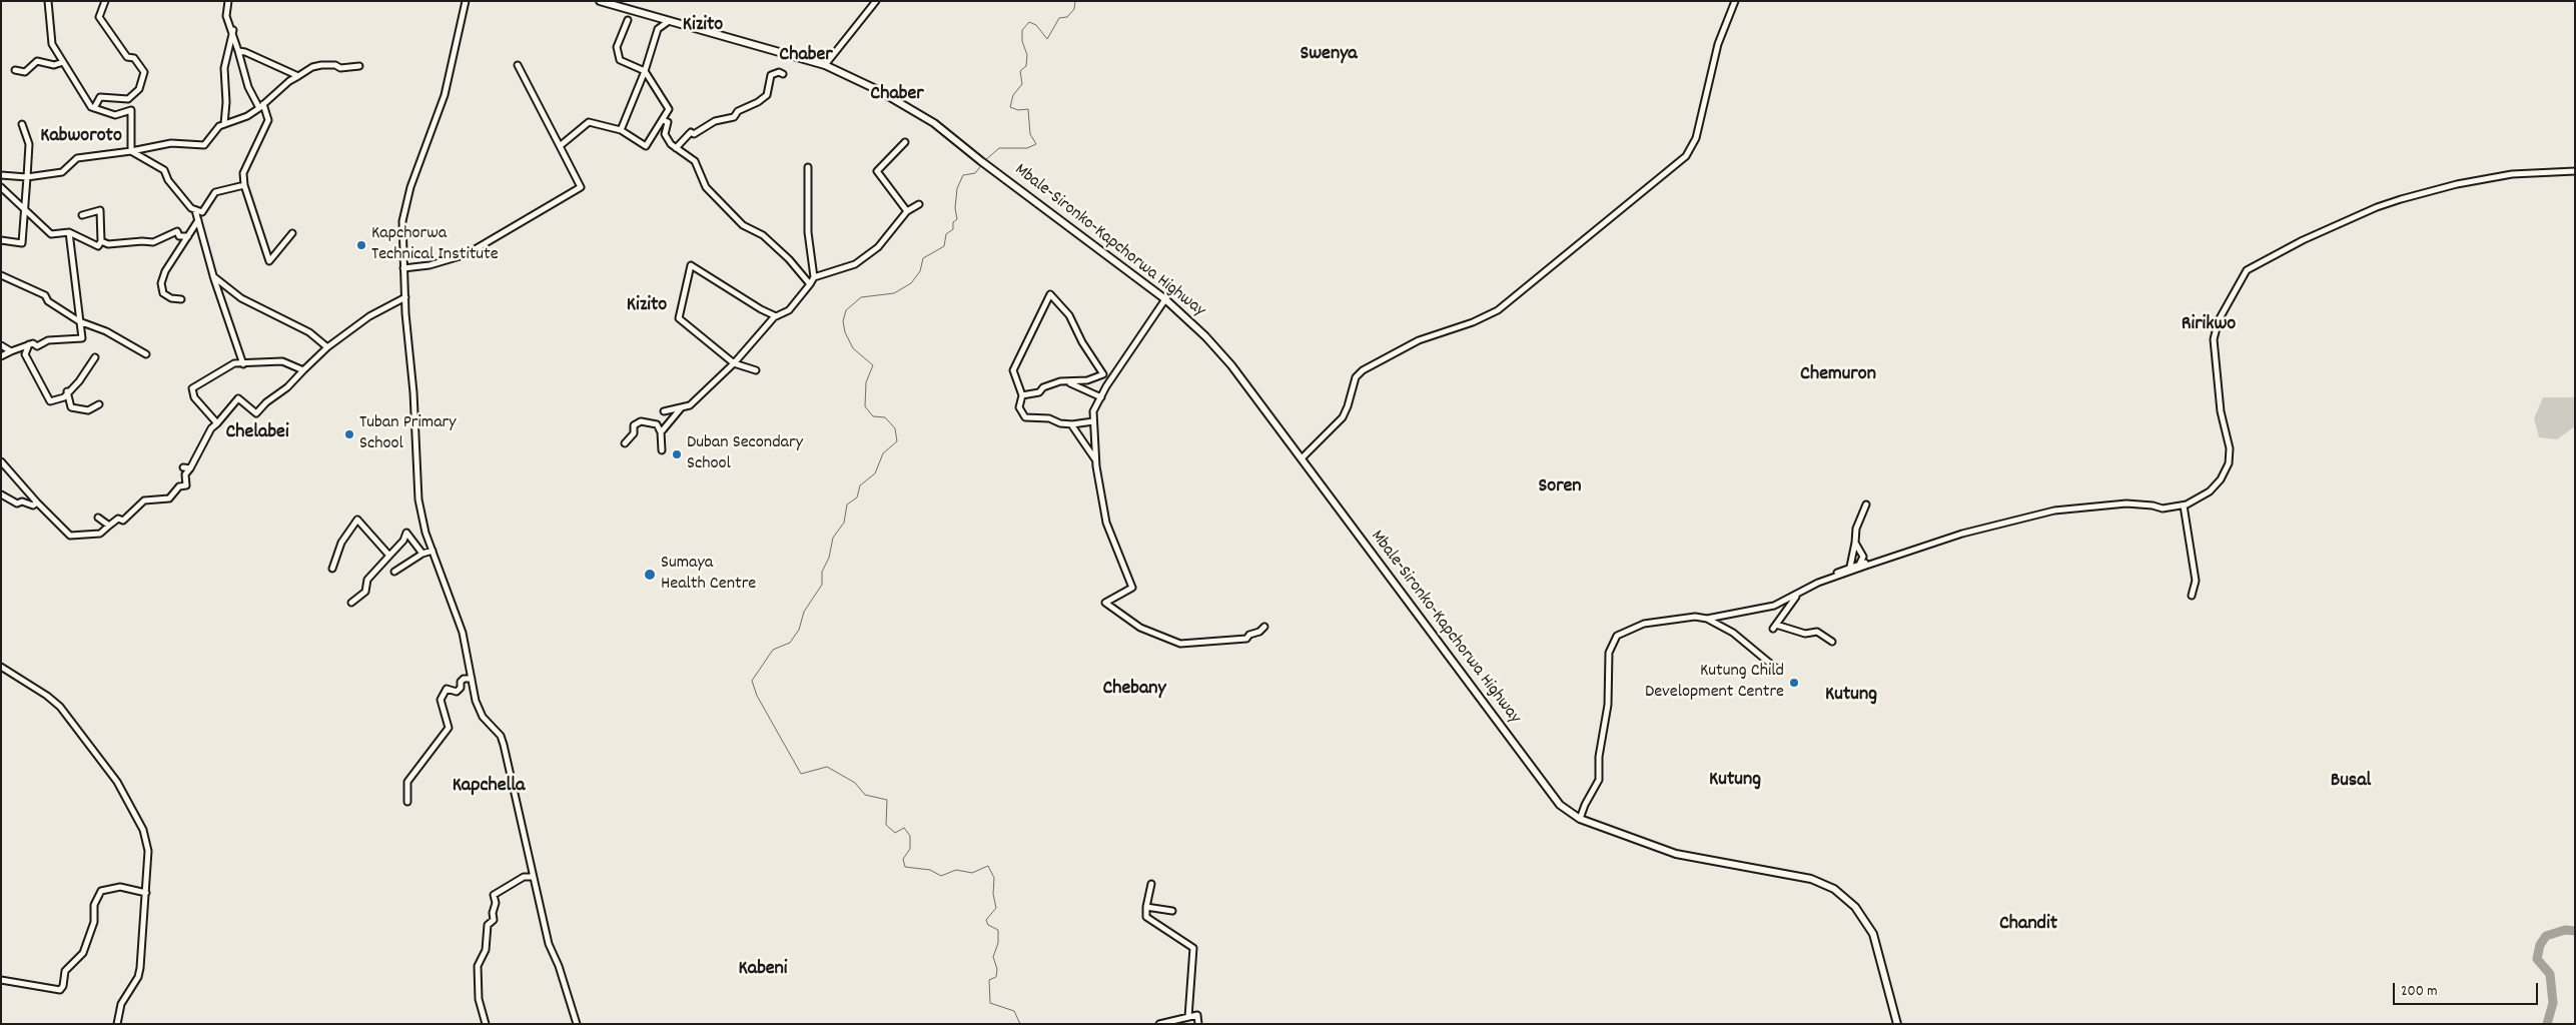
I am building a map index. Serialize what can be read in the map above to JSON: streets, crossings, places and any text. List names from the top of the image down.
{
  "streets": {
    "main road": ["Mbale-Sironko-Kapchorwa Highway"]
  },
  "districts": [
    "Kizito",
    "Swenya",
    "Chaber",
    "Chaber",
    "Kabworoto",
    "Kizito",
    "Ririkwo",
    "Chemuron",
    "Chelabei",
    "Soren",
    "Chebany",
    "Kutung",
    "Kutung",
    "Busal",
    "Kapchella",
    "Chandit",
    "Kabeni"
  ],
  "places": [
    "Kapchorwa Technical Institute",
    "Tuban Primary School",
    "Duban Secondary School",
    "Sumaya Health Centre",
    "Kutung Child Development Centre"
  ],
  "scale_bar": "200 m"
}
